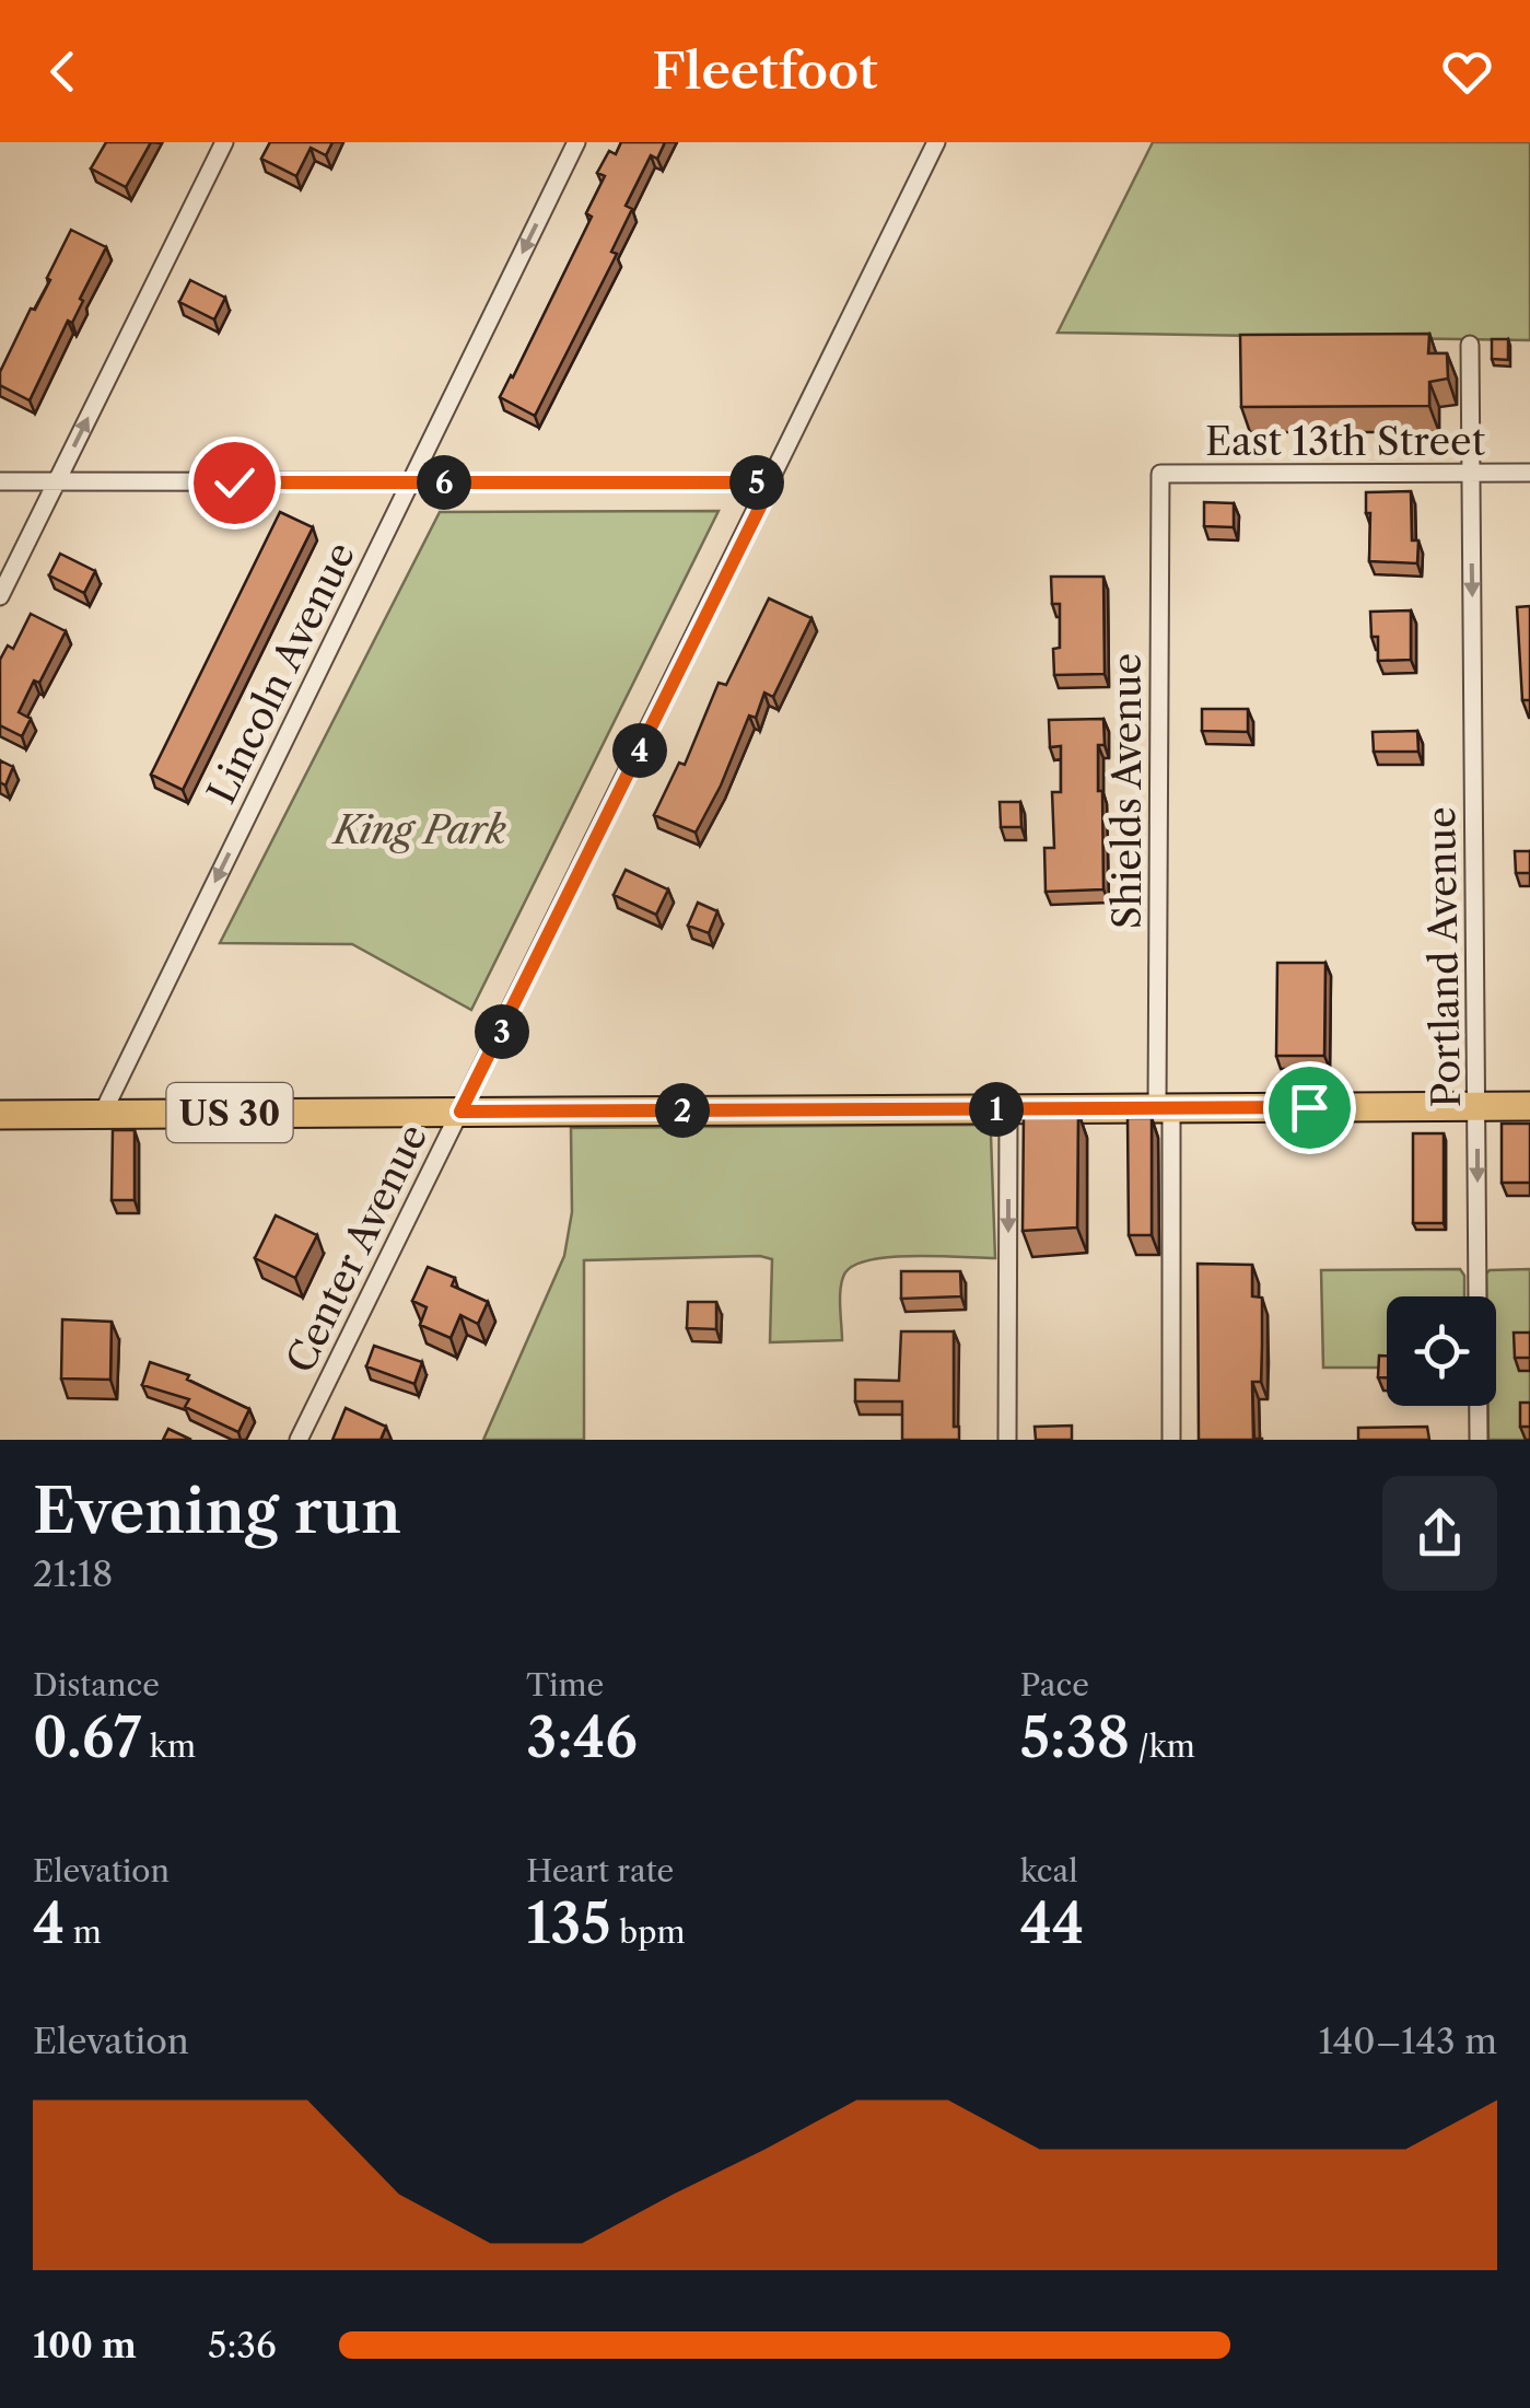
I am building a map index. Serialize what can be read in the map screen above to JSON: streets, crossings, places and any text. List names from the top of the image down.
{
  "streets": {
    "main road": ["US 30"],
    "street": [
      "East 13th Street",
      "Lincoln Avenue",
      "Shields Avenue",
      "Portland Avenue",
      "Center Avenue"
    ]
  },
  "crossings": [
    ["East 13th Street", "Shields Avenue"],
    ["East 13th Street", "Portland Avenue"],
    ["Lincoln Avenue", "US 30"],
    ["Shields Avenue", "US 30"],
    ["Portland Avenue", "US 30"],
    ["US 30", "Center Avenue"]
  ],
  "one_way": ["Lincoln Avenue", "Portland Avenue"],
  "parks": ["King Park"],
  "page": {
    "header": "Fleetfoot",
    "pins": [
      "5",
      "6",
      "4",
      "3",
      "1",
      "2"
    ],
    "heading": ["Evening run", "21:18"],
    "stats": [
      ["Distance", "0.67 km"],
      ["Time", "3:46"],
      ["Pace", "5:38 /km"],
      ["Elevation", "4 m"],
      ["Heart rate", "135 bpm"],
      ["kcal", "44"]
    ],
    "chart": ["Elevation", "140–143 m"],
    "list": [
      {
        "name": "100 m",
        "note": "5:36"
      }
    ]
  }
}
